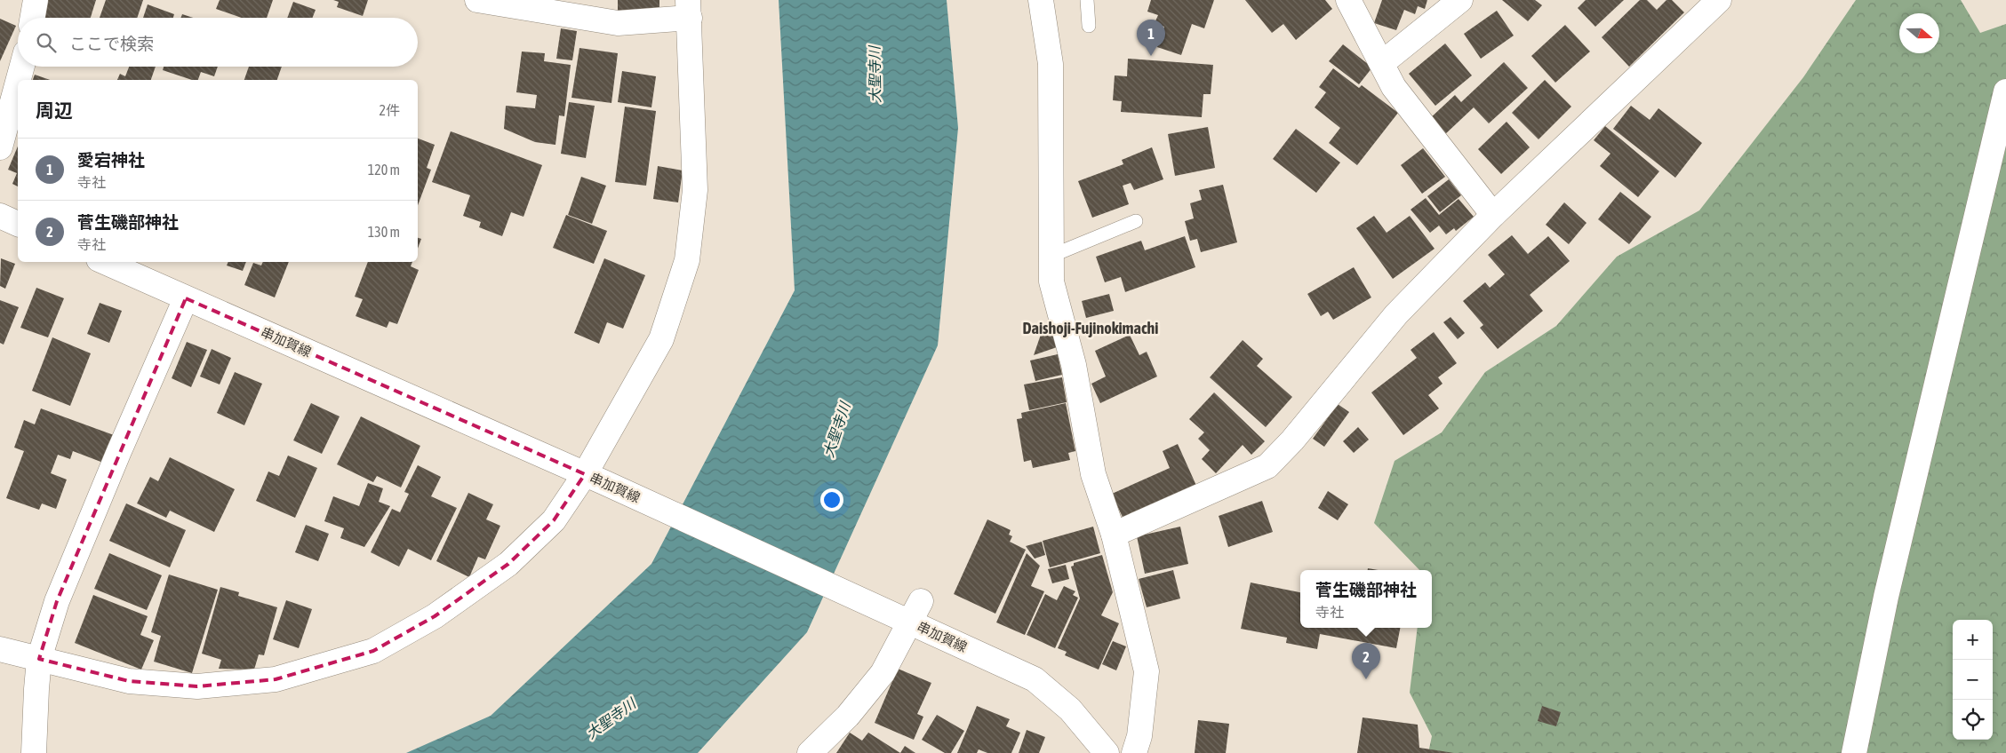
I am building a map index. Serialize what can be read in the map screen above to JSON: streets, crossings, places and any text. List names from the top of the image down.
{
  "streets": {
    "street": ["串加賀線"]
  },
  "districts": ["Daishoji-Fujinokimachi"],
  "water": ["大聖寺川"],
  "north": "right",
  "page": {
    "search": "ここで検索",
    "pins": ["1", "2"],
    "heading": ["周辺", "2件"],
    "list": [
      {
        "mark": "1",
        "name": "愛宕神社",
        "note": "寺社",
        "value": "120 m"
      },
      {
        "mark": "2",
        "name": "菅生磯部神社",
        "note": "寺社",
        "value": "130 m"
      }
    ],
    "popup": ["菅生磯部神社", "寺社"],
    "map_buttons": ["+", "−"]
  }
}
